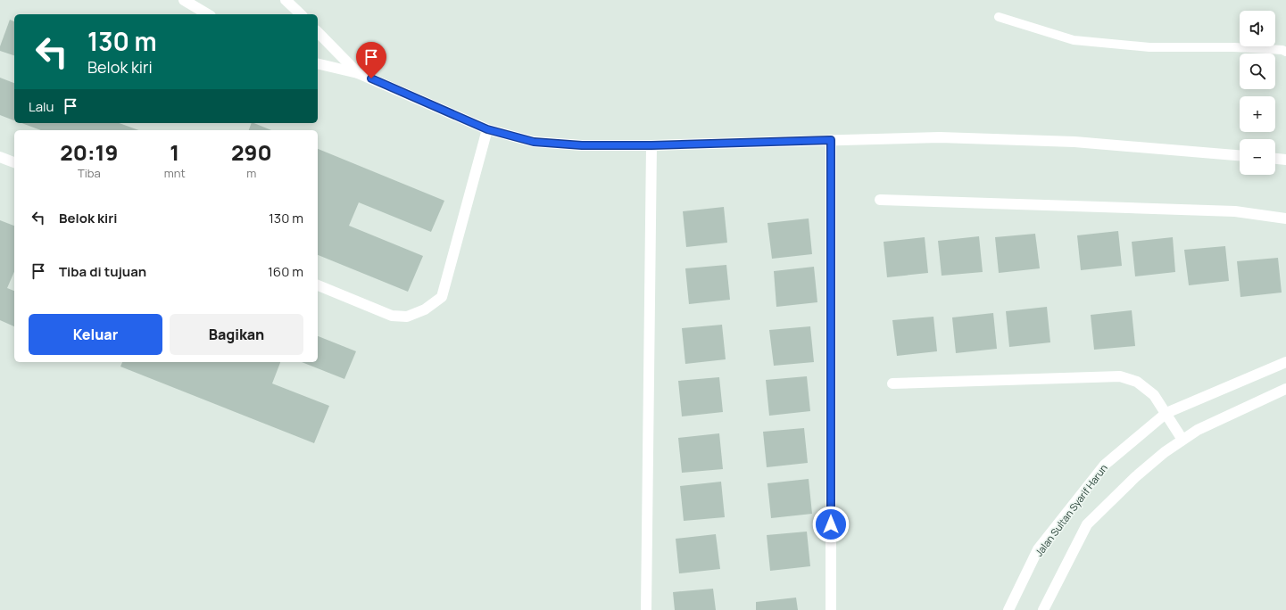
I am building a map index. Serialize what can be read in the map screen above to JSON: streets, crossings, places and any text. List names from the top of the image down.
{
  "streets": {
    "street": ["Jalan Sultan Syarif Harun"]
  },
  "page": {
    "map_buttons": ["+", "−"],
    "turn": ["130 m", "Belok kiri"],
    "then": "Lalu",
    "eta": [
      "20:19",
      "Tiba",
      "1",
      "mnt",
      "290",
      "m"
    ],
    "list": [
      {
        "name": "Belok kiri",
        "value": "130 m"
      },
      {
        "name": "Tiba di tujuan",
        "value": "160 m"
      }
    ],
    "buttons": ["Keluar", "Bagikan"]
  }
}
